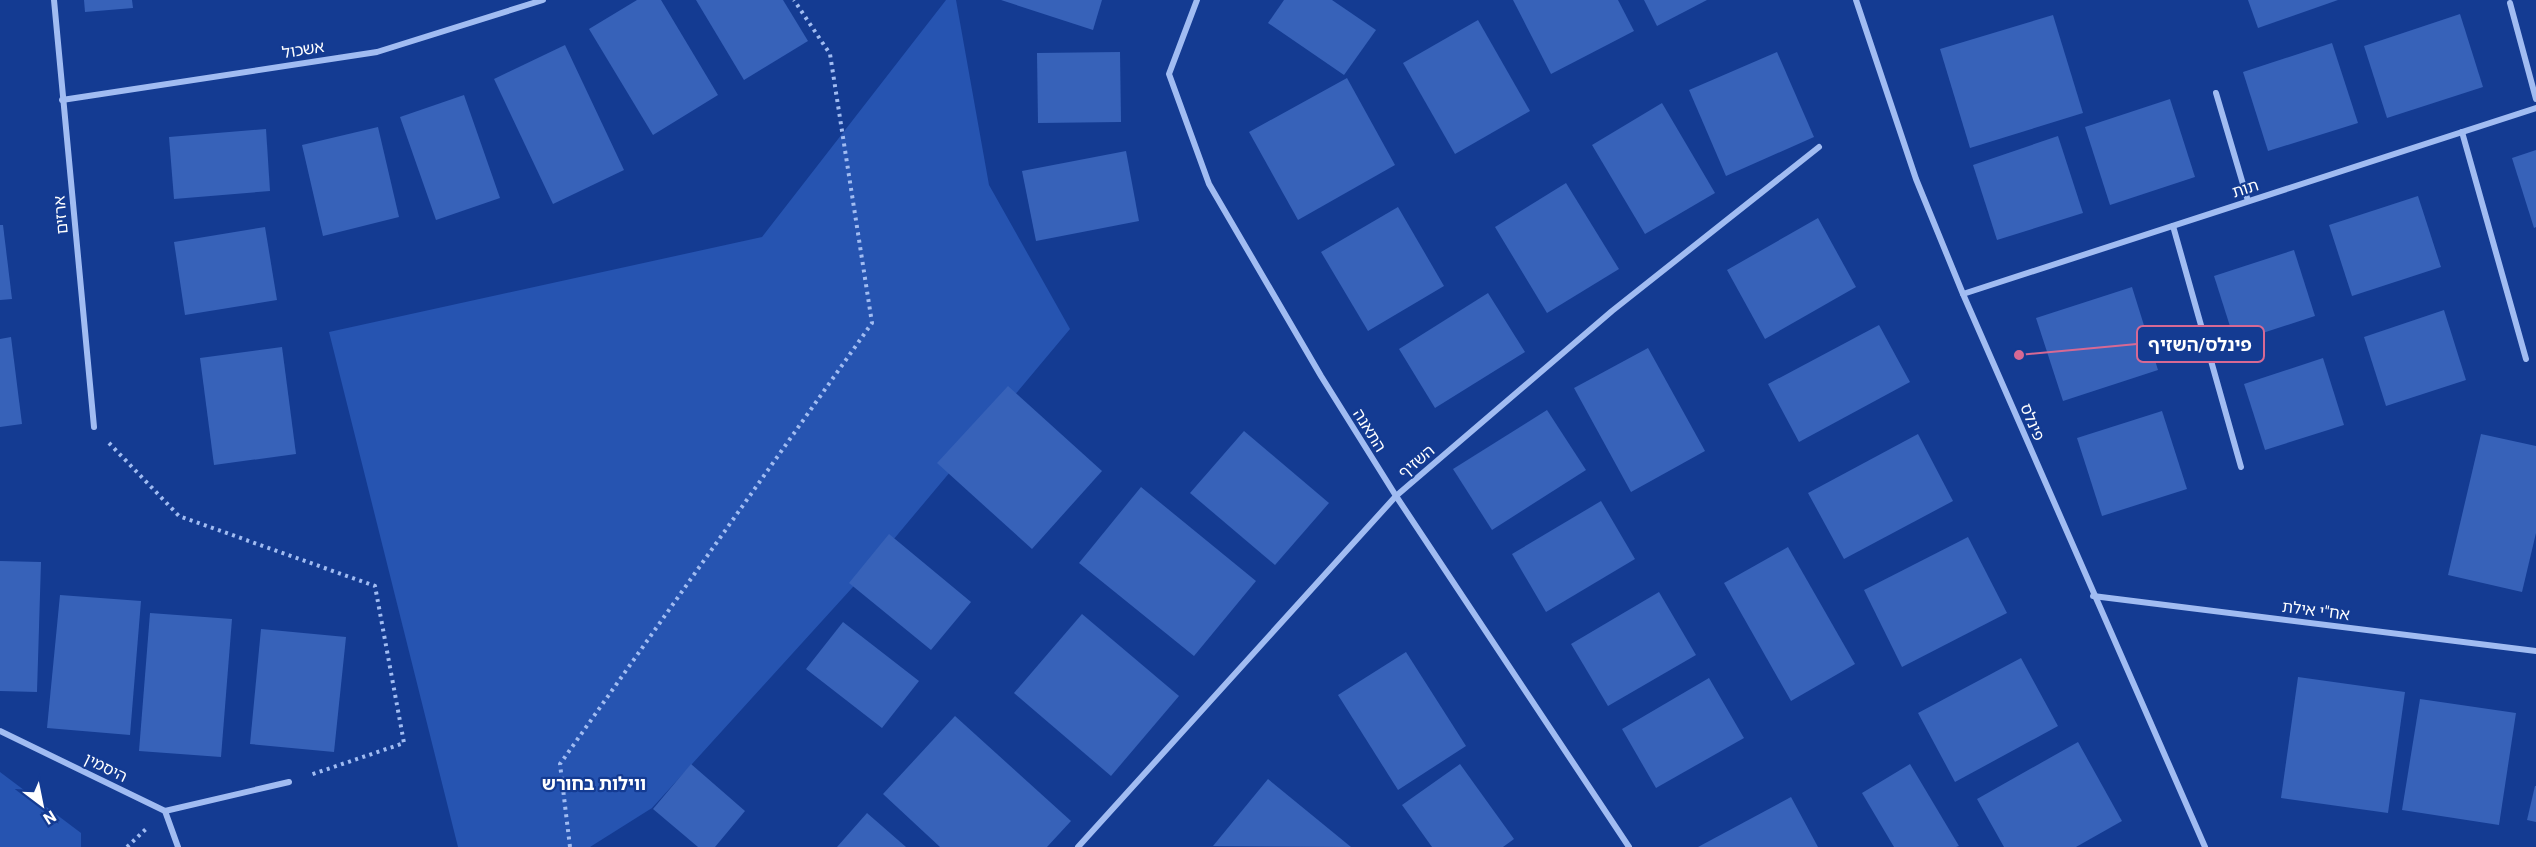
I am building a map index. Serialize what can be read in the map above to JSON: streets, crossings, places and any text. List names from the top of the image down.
{
  "streets": {
    "street": [
      "אשכול",
      "תות",
      "ארזים",
      "פינלס",
      "התאנה",
      "השזיף",
      "אח\"י אילת",
      "היסמין"
    ]
  },
  "crossings": [
    ["אשכול", "ארזים"],
    ["תות", "פינלס"],
    ["פינלס", "אח\"י אילת"],
    ["התאנה", "השזיף"]
  ],
  "districts": ["ווילות בחורש"],
  "places": ["פינלס/השזיף"],
  "north": "bottom right"
}
